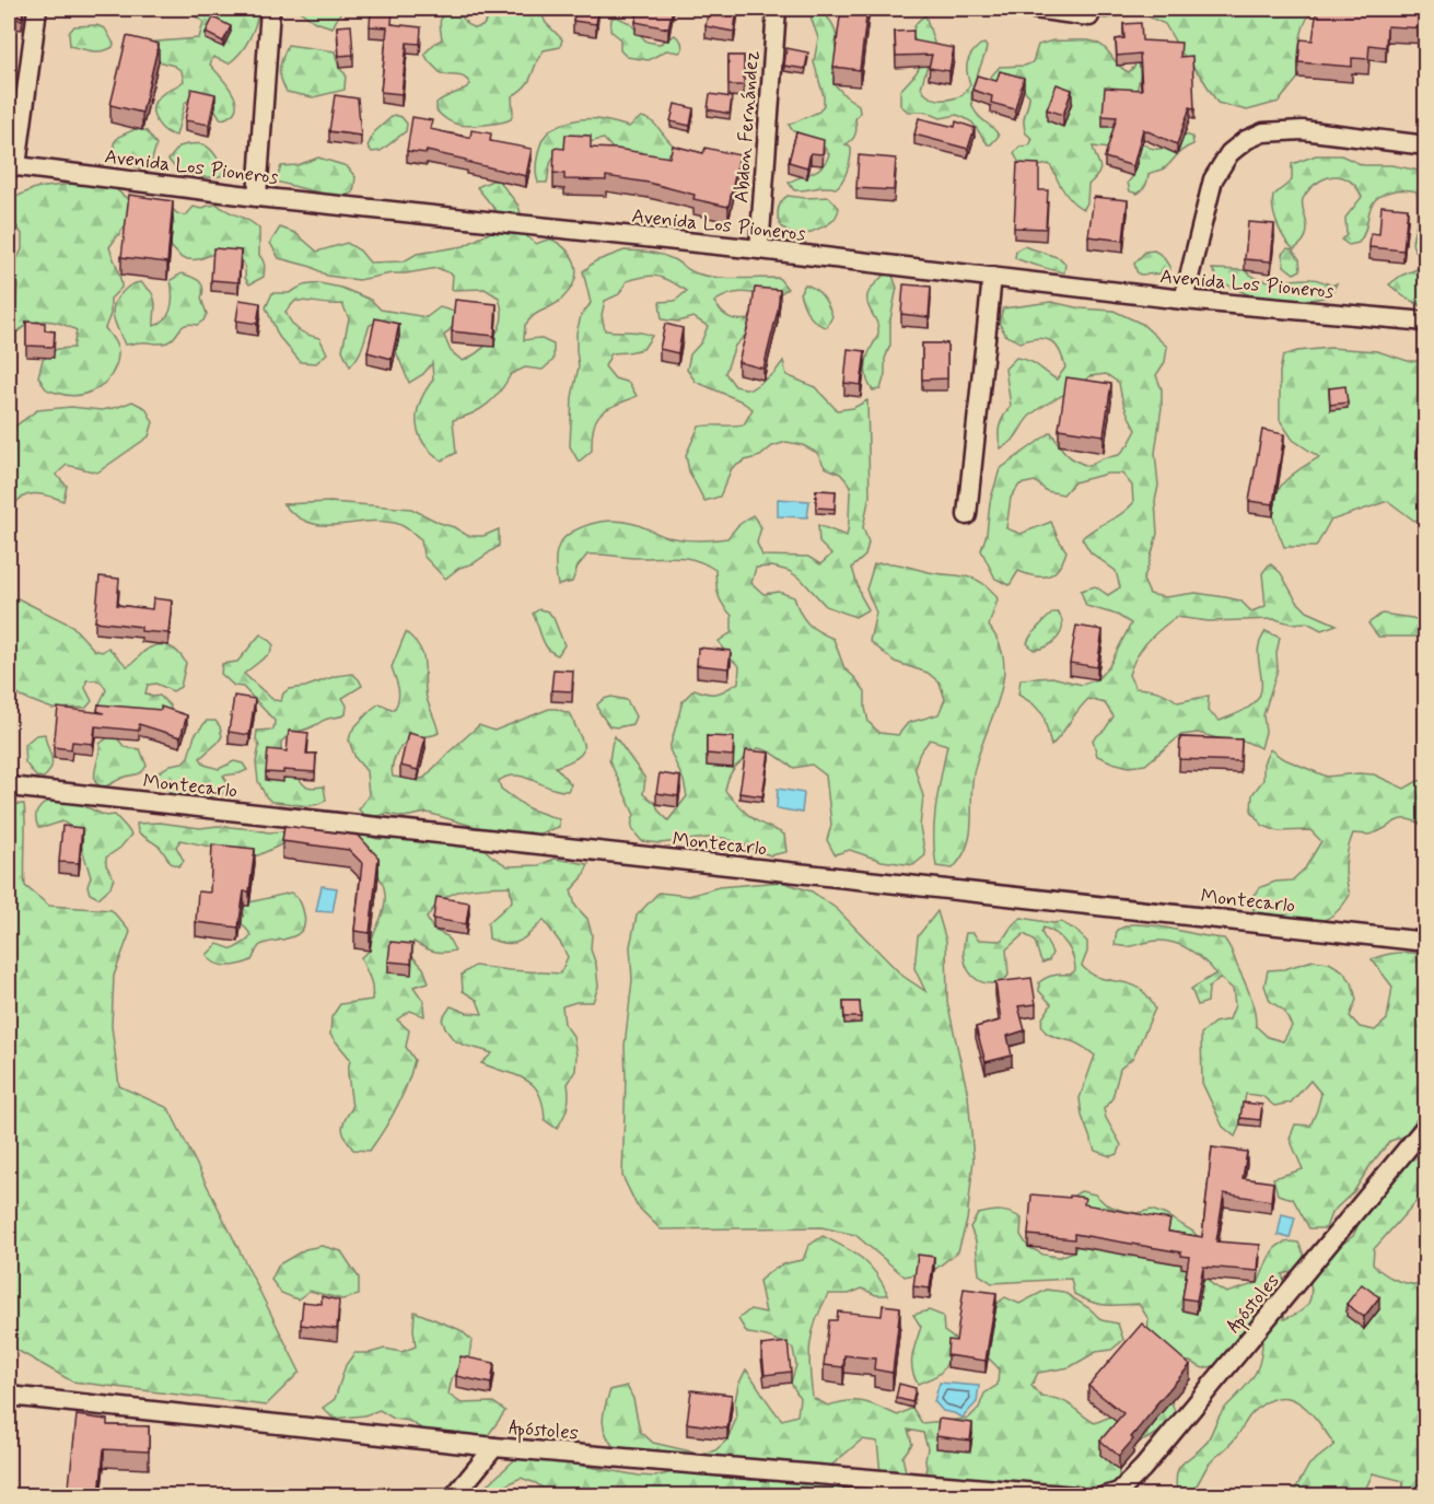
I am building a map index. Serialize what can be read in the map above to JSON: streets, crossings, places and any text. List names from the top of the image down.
{
  "streets": {
    "street": [
      "Abdon Fernández",
      "Avenida Los Pioneros",
      "Montecarlo",
      "Apóstoles"
    ]
  },
  "crossings": [
    ["Abdon Fernández", "Avenida Los Pioneros"]
  ]
}
